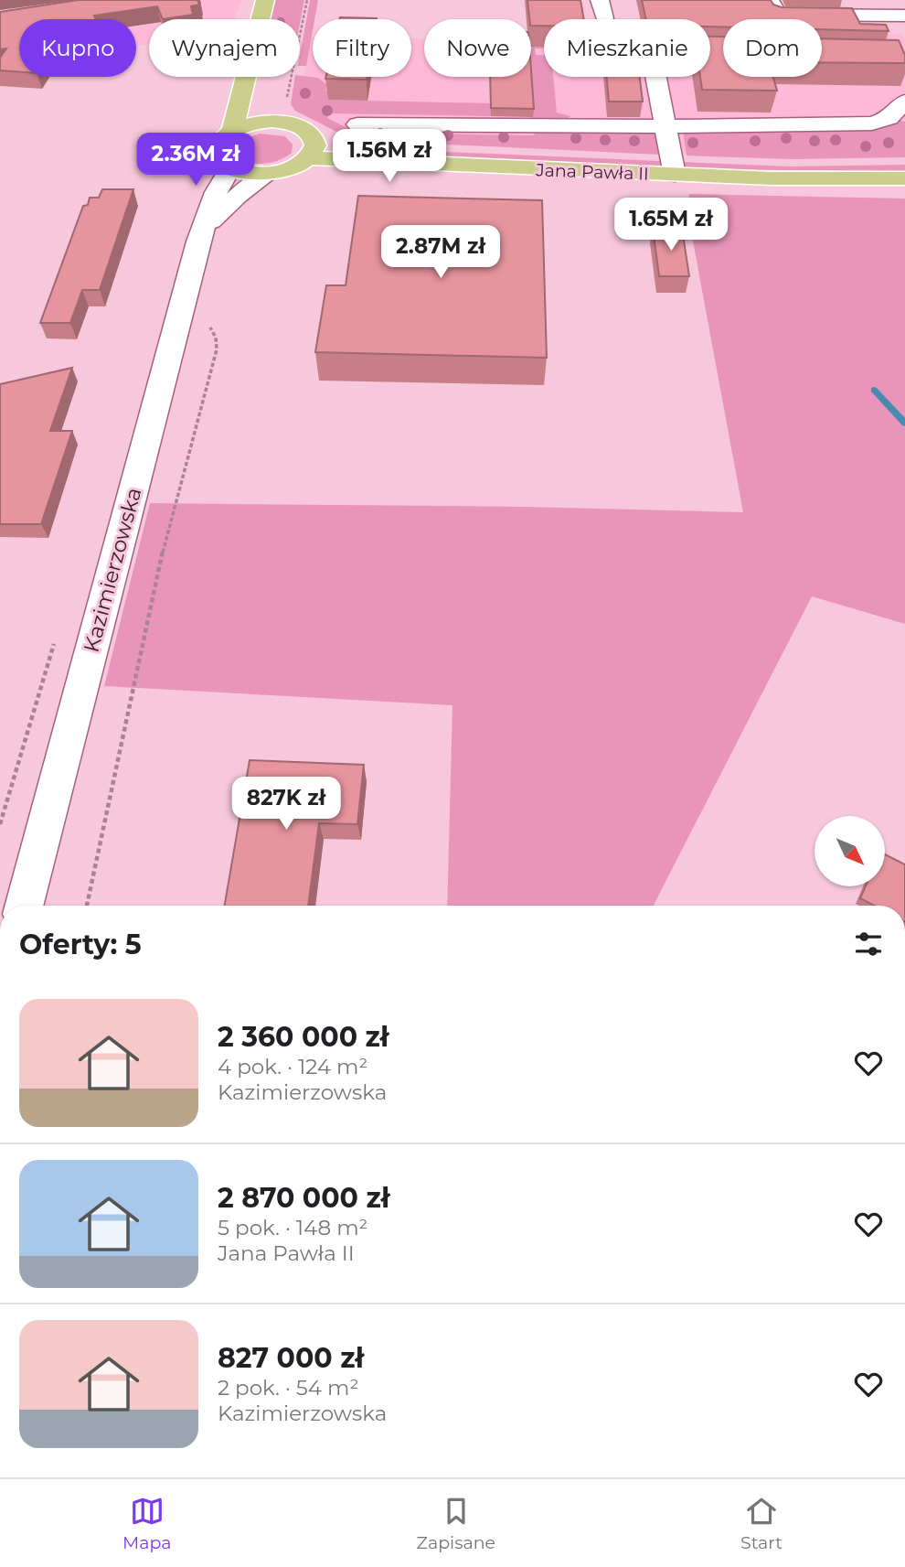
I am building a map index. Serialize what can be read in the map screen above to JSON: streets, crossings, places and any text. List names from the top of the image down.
{
  "streets": {
    "main road": ["Jana Pawła II"],
    "street": ["Kazimierzowska"]
  },
  "north": "bottom right",
  "page": {
    "chip": [
      "Kupno",
      "Wynajem",
      "Filtry",
      "Nowe",
      "Mieszkanie",
      "Dom"
    ],
    "price": [
      "1.56M zł",
      "2.36M zł",
      "1.65M zł",
      "2.87M zł",
      "827K zł"
    ],
    "heading": "Oferty: 5",
    "list": [
      {
        "name": "2 360 000 zł",
        "note": "4 pok. · 124 m² · Kazimierzowska"
      },
      {
        "name": "2 870 000 zł",
        "note": "5 pok. · 148 m² · Jana Pawła II"
      },
      {
        "name": "827 000 zł",
        "note": "2 pok. · 54 m² · Kazimierzowska"
      }
    ],
    "tabs": ["Mapa", "Zapisane", "Start"]
  }
}
